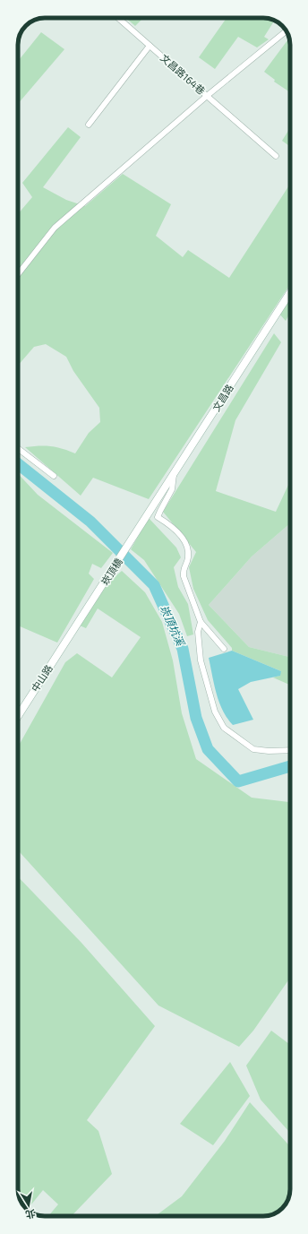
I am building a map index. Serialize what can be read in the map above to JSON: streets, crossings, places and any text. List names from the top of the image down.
{
  "streets": {
    "main road": ["文昌路", "崁頂橋", "中山路"],
    "street": ["文昌路164巷"]
  },
  "crossings": [
    ["文昌路", "崁頂橋"],
    ["崁頂橋", "中山路"]
  ],
  "water": ["崁頂坑溪"],
  "north": "bottom"
}
